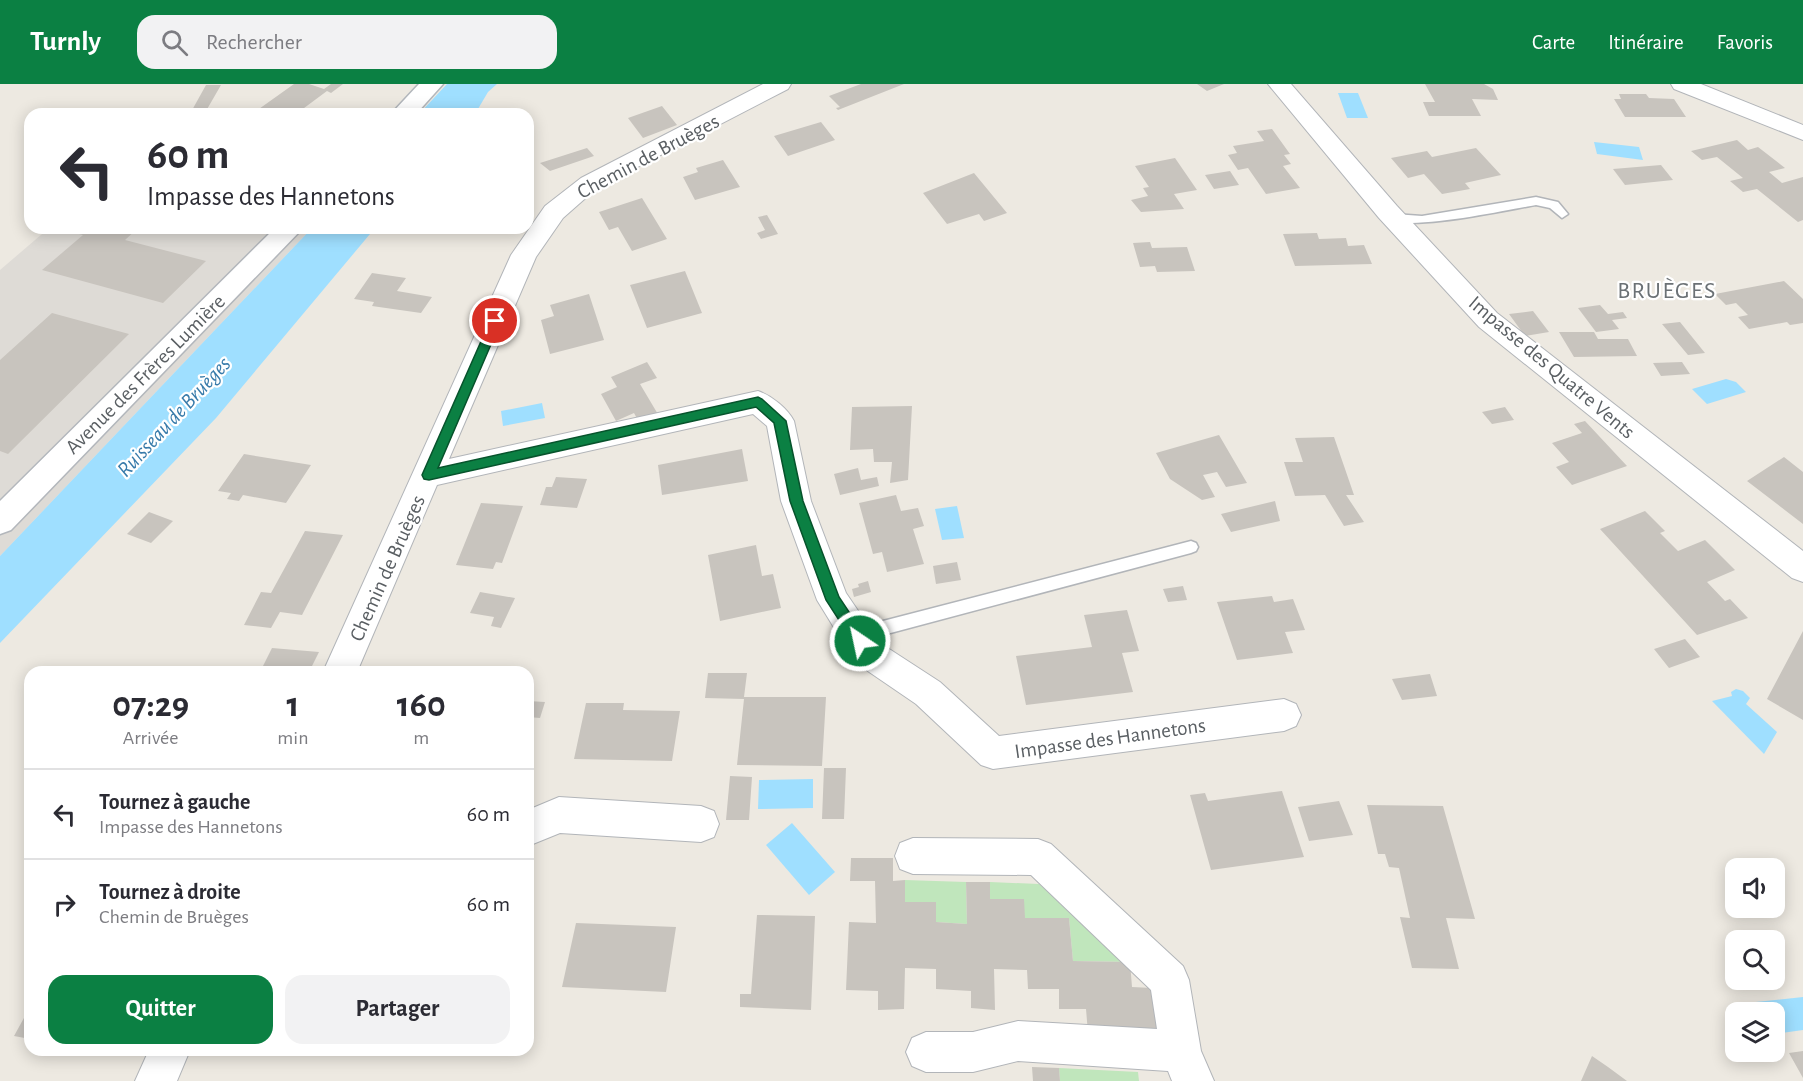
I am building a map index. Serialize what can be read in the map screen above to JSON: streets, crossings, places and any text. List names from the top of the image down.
{
  "streets": {
    "street": [
      "Chemin de Bruèges",
      "Impasse des Quatre Vents",
      "Avenue des Frères Lumière",
      "Impasse des Hannetons"
    ]
  },
  "crossings": [
    ["Chemin de Bruèges", "Impasse des Hannetons"]
  ],
  "districts": ["BRUÈGES"],
  "water": ["Ruisseau de Bruèges"],
  "page": {
    "header": "Turnly",
    "search": "Rechercher",
    "nav": ["Carte", "Itinéraire", "Favoris"],
    "turn": ["60 m", "Impasse des Hannetons"],
    "eta": [
      "07:29",
      "Arrivée",
      "1",
      "min",
      "160",
      "m"
    ],
    "list": [
      {
        "name": "Tournez à gauche",
        "note": "Impasse des Hannetons",
        "value": "60 m"
      },
      {
        "name": "Tournez à droite",
        "note": "Chemin de Bruèges",
        "value": "60 m"
      }
    ],
    "buttons": ["Quitter", "Partager"]
  }
}
